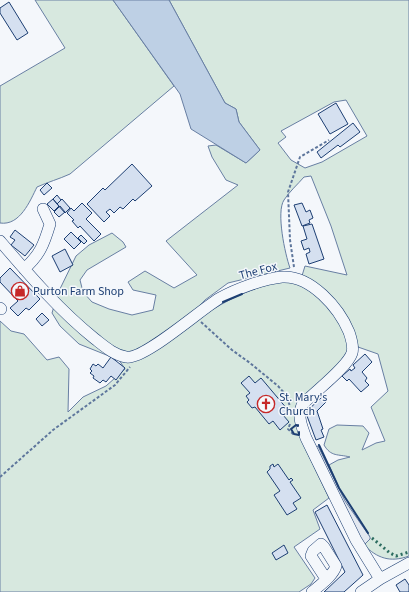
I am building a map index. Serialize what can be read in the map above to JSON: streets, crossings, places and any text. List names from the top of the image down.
{
  "streets": {
    "street": ["The Fox"]
  },
  "places": {
    "shop": ["Purton Farm Shop"],
    "church": ["St. Mary's Church"]
  }
}
